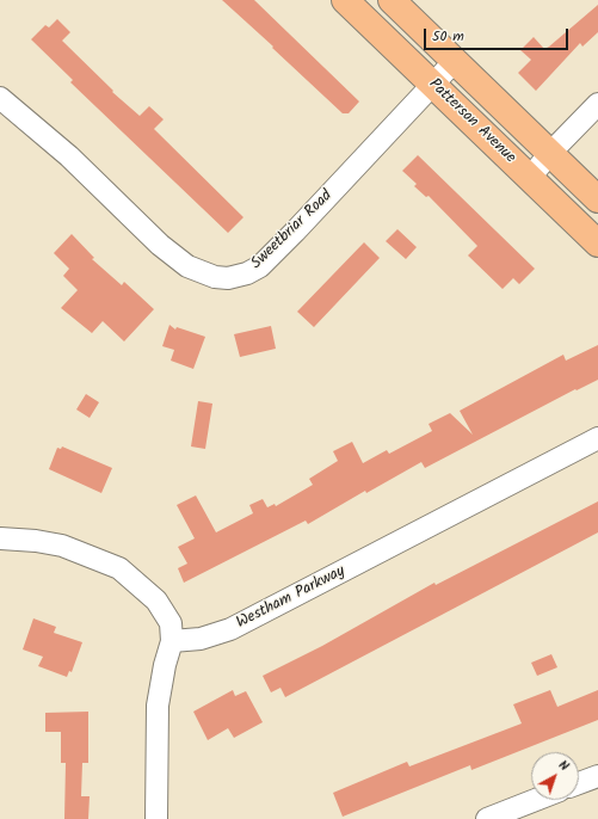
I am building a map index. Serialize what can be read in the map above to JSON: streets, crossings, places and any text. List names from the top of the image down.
{
  "streets": {
    "main road": ["Patterson Avenue"],
    "street": ["Sweetbriar Road", "Westham Parkway"]
  },
  "crossings": [
    ["Patterson Avenue", "Sweetbriar Road"]
  ],
  "scale_bar": "50 m",
  "north": "top right"
}
